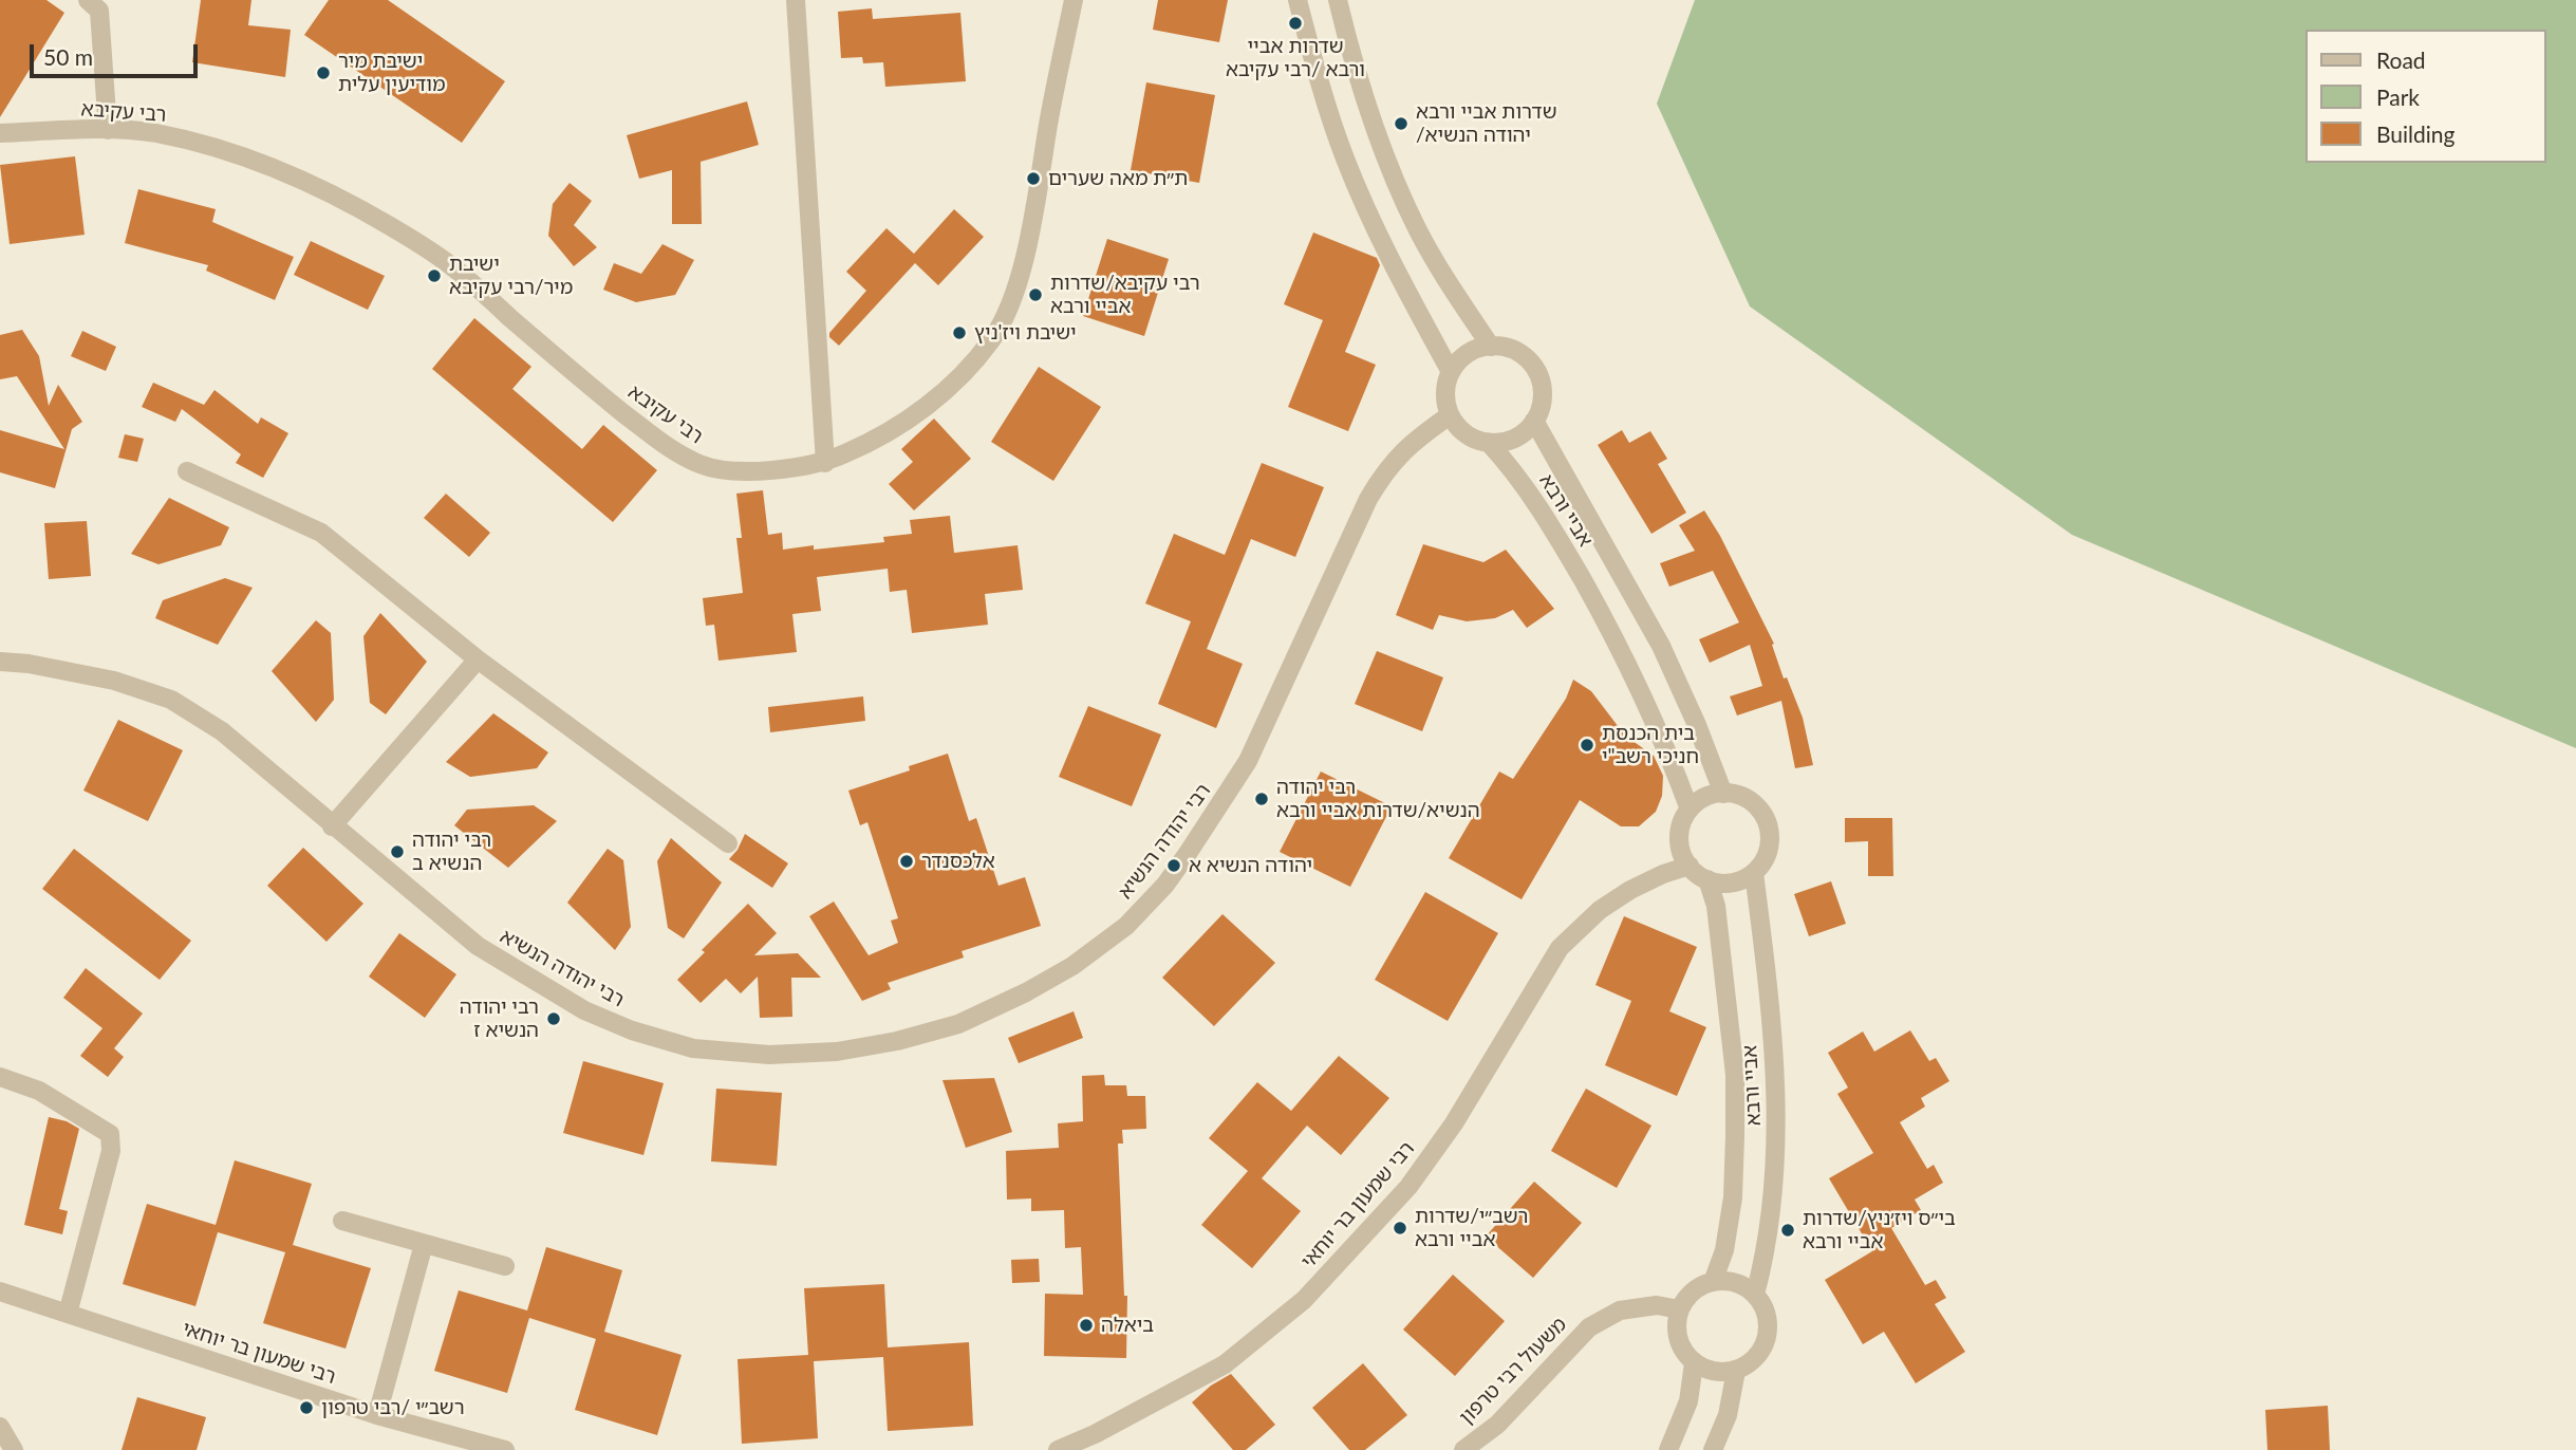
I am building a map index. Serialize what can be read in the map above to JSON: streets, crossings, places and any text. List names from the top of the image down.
{
  "streets": {
    "street": [
      "רבי עקיבא",
      "אביי ורבא",
      "רבי יהודה הנשיא",
      "רבי שמעון בר יוחאי",
      "משעול רבי טרפון"
    ]
  },
  "crossings": [
    ["אביי ורבא", "רבי יהודה הנשיא"],
    ["אביי ורבא", "רבי שמעון בר יוחאי"],
    ["אביי ורבא", "משעול רבי טרפון"]
  ],
  "places": [
    "שדרות אביי ורבא /רבי עקיבא",
    "ישיבת מיר מודיעין עלית",
    "שדרות אביי ורבא /יהודה הנשיא",
    "ת״ת מאה שערים",
    "ישיבת מיר/רבי עקיבא",
    "רבי עקיבא/שדרות אביי ורבא",
    "ישיבת ויז'ניץ",
    "בית הכנסת חניכי רשב\"י",
    "רבי יהודה הנשיא/שדרות אביי ורבא",
    "רבי יהודה הנשיא ב",
    "אלכסנדר",
    "יהודה הנשיא א",
    "רבי יהודה הנשיא ז",
    "רשב״י/שדרות אביי ורבא",
    "בי״ס ויז׳ניץ/שדרות אביי ורבא",
    "ביאלה",
    "רשב״י /רבי טרפון"
  ],
  "legend": ["Road", "Park", "Building"],
  "scale_bar": "50 m"
}
